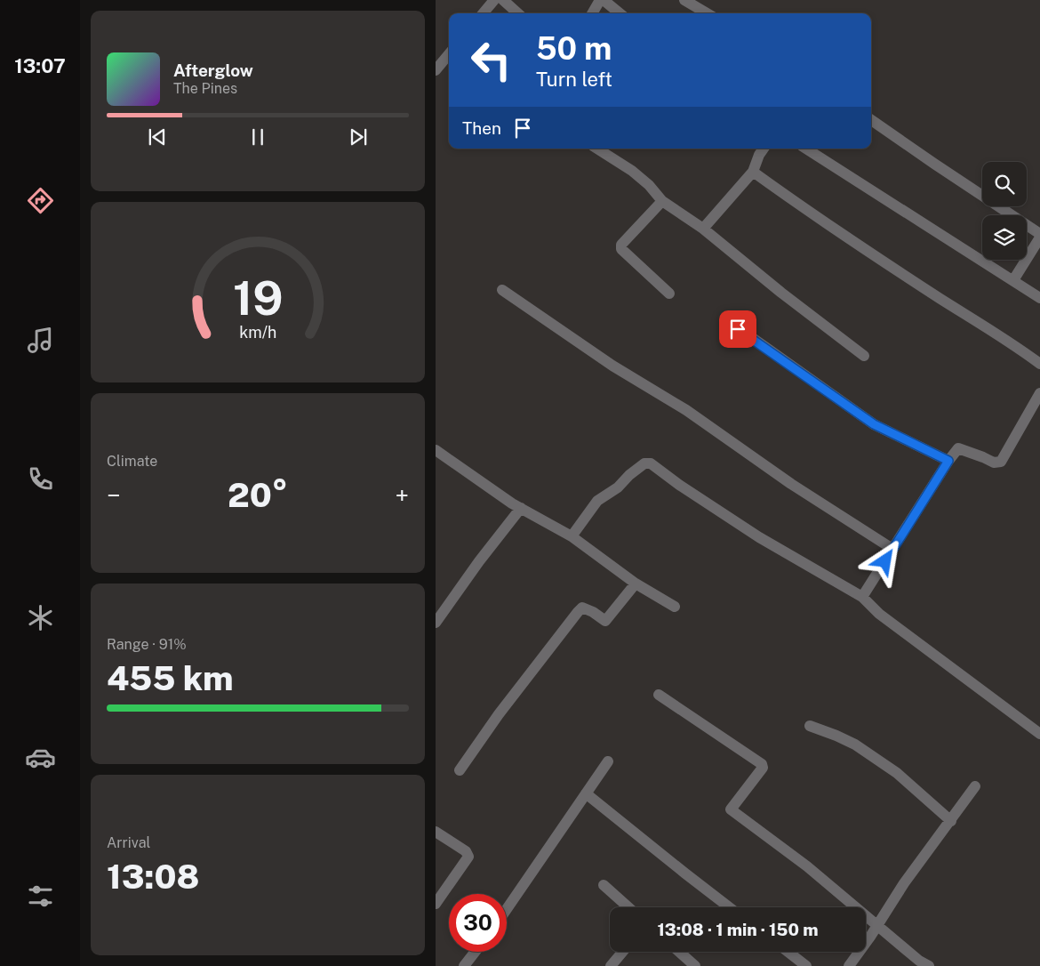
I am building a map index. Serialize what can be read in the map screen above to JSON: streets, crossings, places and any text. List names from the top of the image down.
{
  "page": {
    "tabs": "13:07",
    "turn": ["50 m", "Turn left"],
    "song": ["Afterglow", "The Pines"],
    "then": "Then",
    "tile": [
      "Climate",
      ["Range · 91%", "455 km"],
      ["Arrival", "13:08"]
    ],
    "heat": ["−", "20°", "+"],
    "limit": "30",
    "trip": "13:08 · 1 min · 150 m",
    "gauge": ["19", "km/h"]
  }
}
